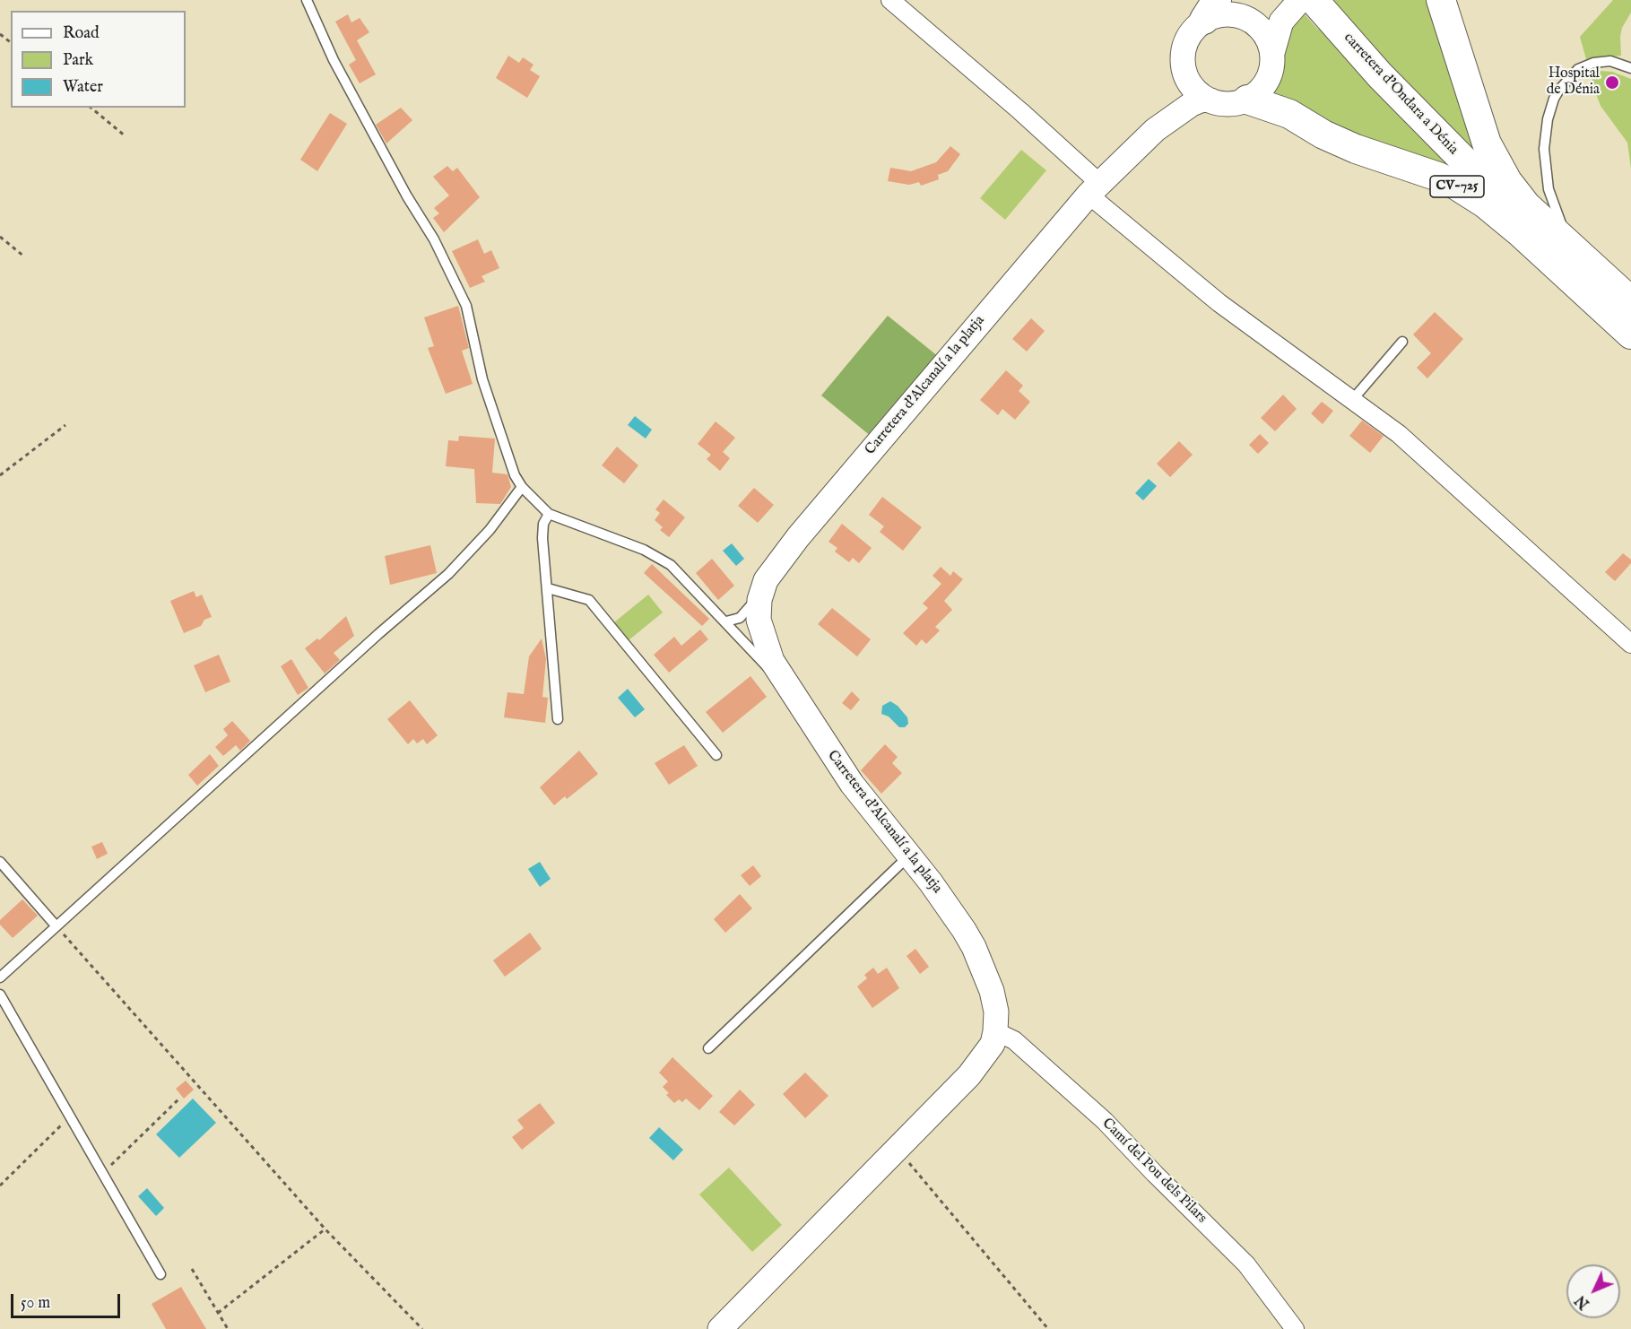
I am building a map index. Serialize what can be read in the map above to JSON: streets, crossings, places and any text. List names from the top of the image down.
{
  "streets": {
    "main road": ["carretera d'Ondara a Dénia", "CV-725", "Carretera d'Alcanalí a la platja"],
    "street": ["Camí del Pou dels Pilars"]
  },
  "crossings": [
    ["CV-725", "Carretera d'Alcanalí a la platja"],
    ["Carretera d'Alcanalí a la platja", "Camí del Pou dels Pilars"]
  ],
  "places": ["Hospital de Dénia"],
  "legend": ["Road", "Park", "Water"],
  "scale_bar": "50 m",
  "north": "bottom left"
}
